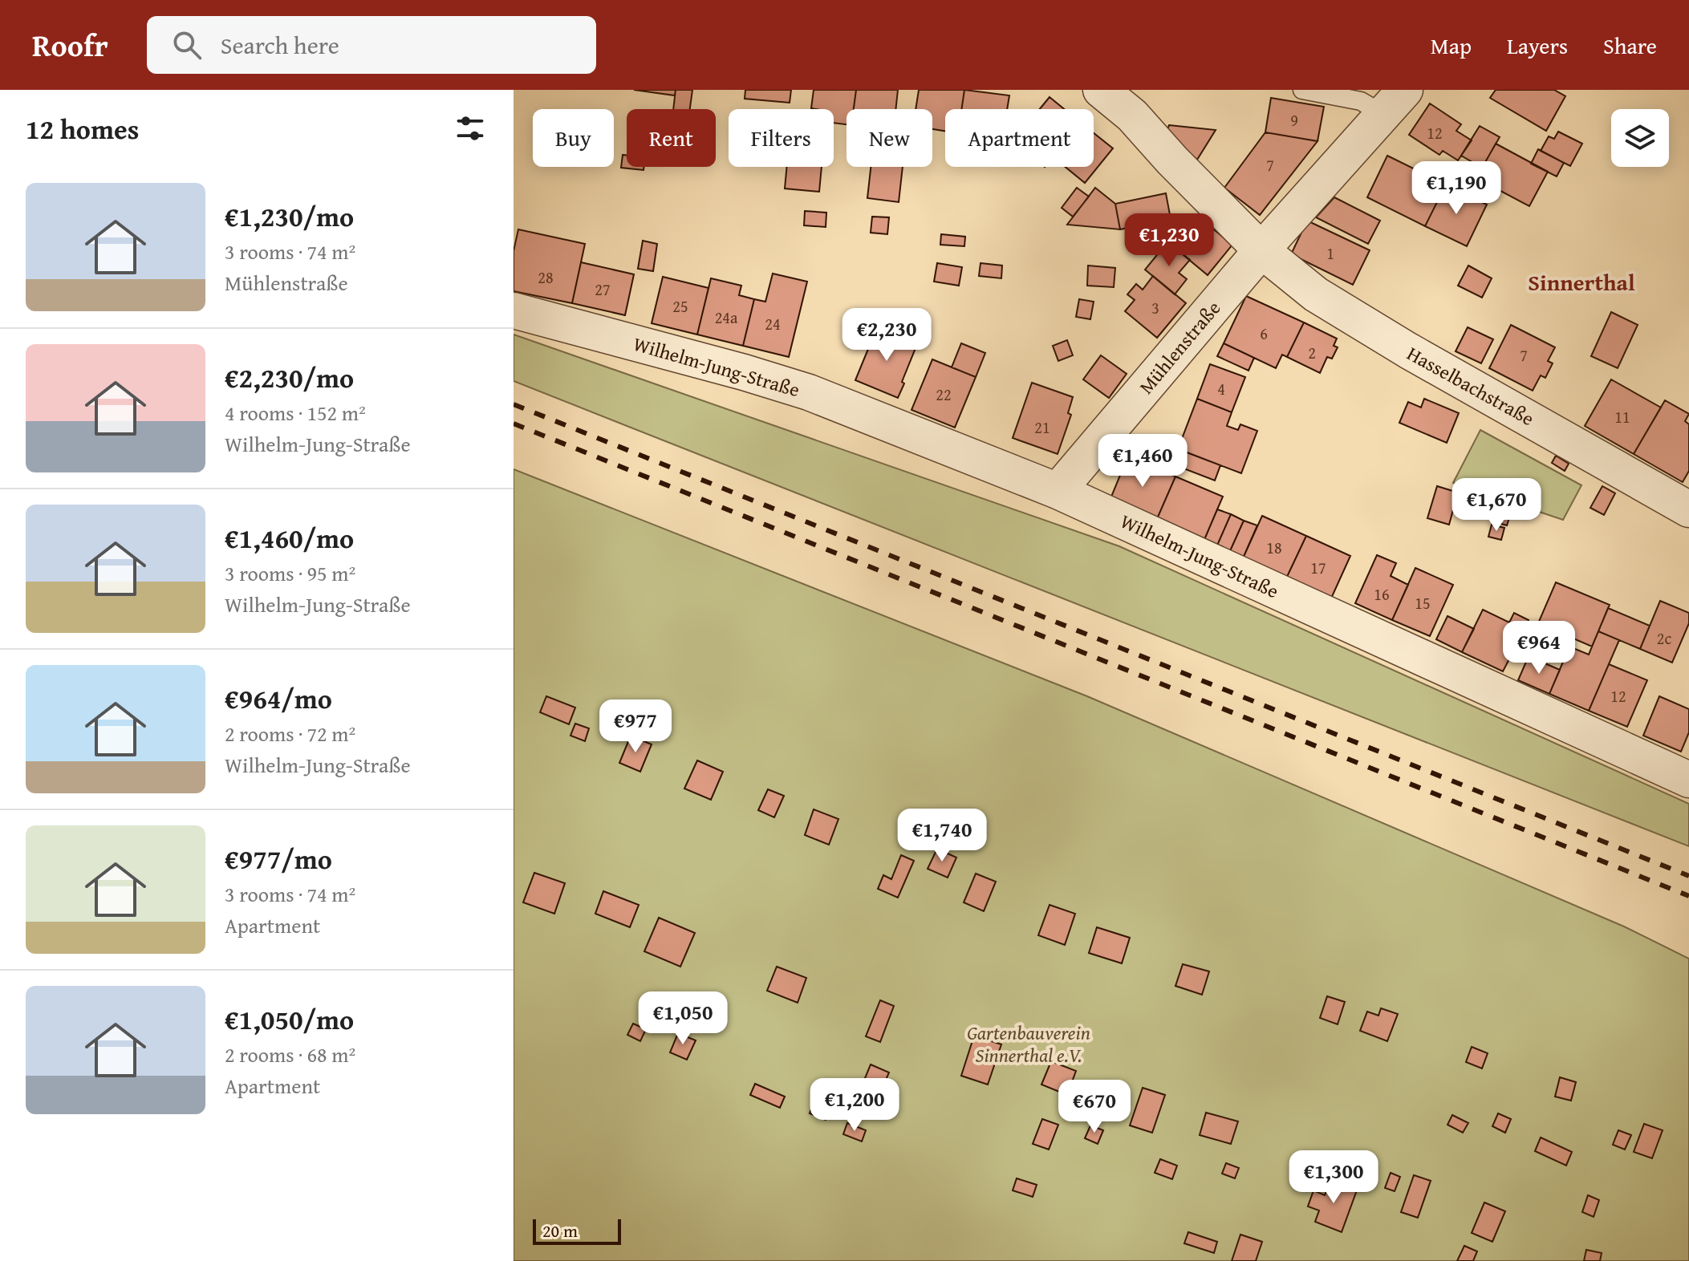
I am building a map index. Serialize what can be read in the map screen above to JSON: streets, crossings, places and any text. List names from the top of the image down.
{
  "streets": {
    "street": ["Mühlenstraße", "Wilhelm-Jung-Straße", "Hasselbachstraße"]
  },
  "crossings": [
    ["Mühlenstraße", "Wilhelm-Jung-Straße"],
    ["Mühlenstraße", "Hasselbachstraße"]
  ],
  "districts": ["Sinnerthal"],
  "parks": ["Gartenbauverein Sinnerthal e.V."],
  "house_numbers": [
    "9",
    "12",
    "7",
    "1",
    "28",
    "27",
    "25",
    "3",
    "24a",
    "24",
    "6",
    "2",
    "7",
    "4",
    "22",
    "11",
    "21",
    "18",
    "17",
    "16",
    "15",
    "2c",
    "12"
  ],
  "scale_bar": "20 m",
  "page": {
    "header": "Roofr",
    "search": "Search here",
    "nav": ["Map", "Layers", "Share"],
    "heading": "12 homes",
    "chip": [
      "Buy",
      "Rent",
      "Filters",
      "New",
      "Apartment"
    ],
    "price": [
      "€1,190",
      "€1,230",
      "€2,230",
      "€1,460",
      "€1,670",
      "€964",
      "€977",
      "€1,740",
      "€1,050",
      "€1,200",
      "€670",
      "€1,300"
    ],
    "list": [
      {
        "name": "€1,230/mo",
        "note": "3 rooms · 74 m² · Mühlenstraße"
      },
      {
        "name": "€2,230/mo",
        "note": "4 rooms · 152 m² · Wilhelm-Jung-Straße"
      },
      {
        "name": "€1,460/mo",
        "note": "3 rooms · 95 m² · Wilhelm-Jung-Straße"
      },
      {
        "name": "€964/mo",
        "note": "2 rooms · 72 m² · Wilhelm-Jung-Straße"
      },
      {
        "name": "€977/mo",
        "note": "3 rooms · 74 m² · Apartment"
      },
      {
        "name": "€1,050/mo",
        "note": "2 rooms · 68 m² · Apartment"
      }
    ],
    "scale": "20 m"
  }
}
